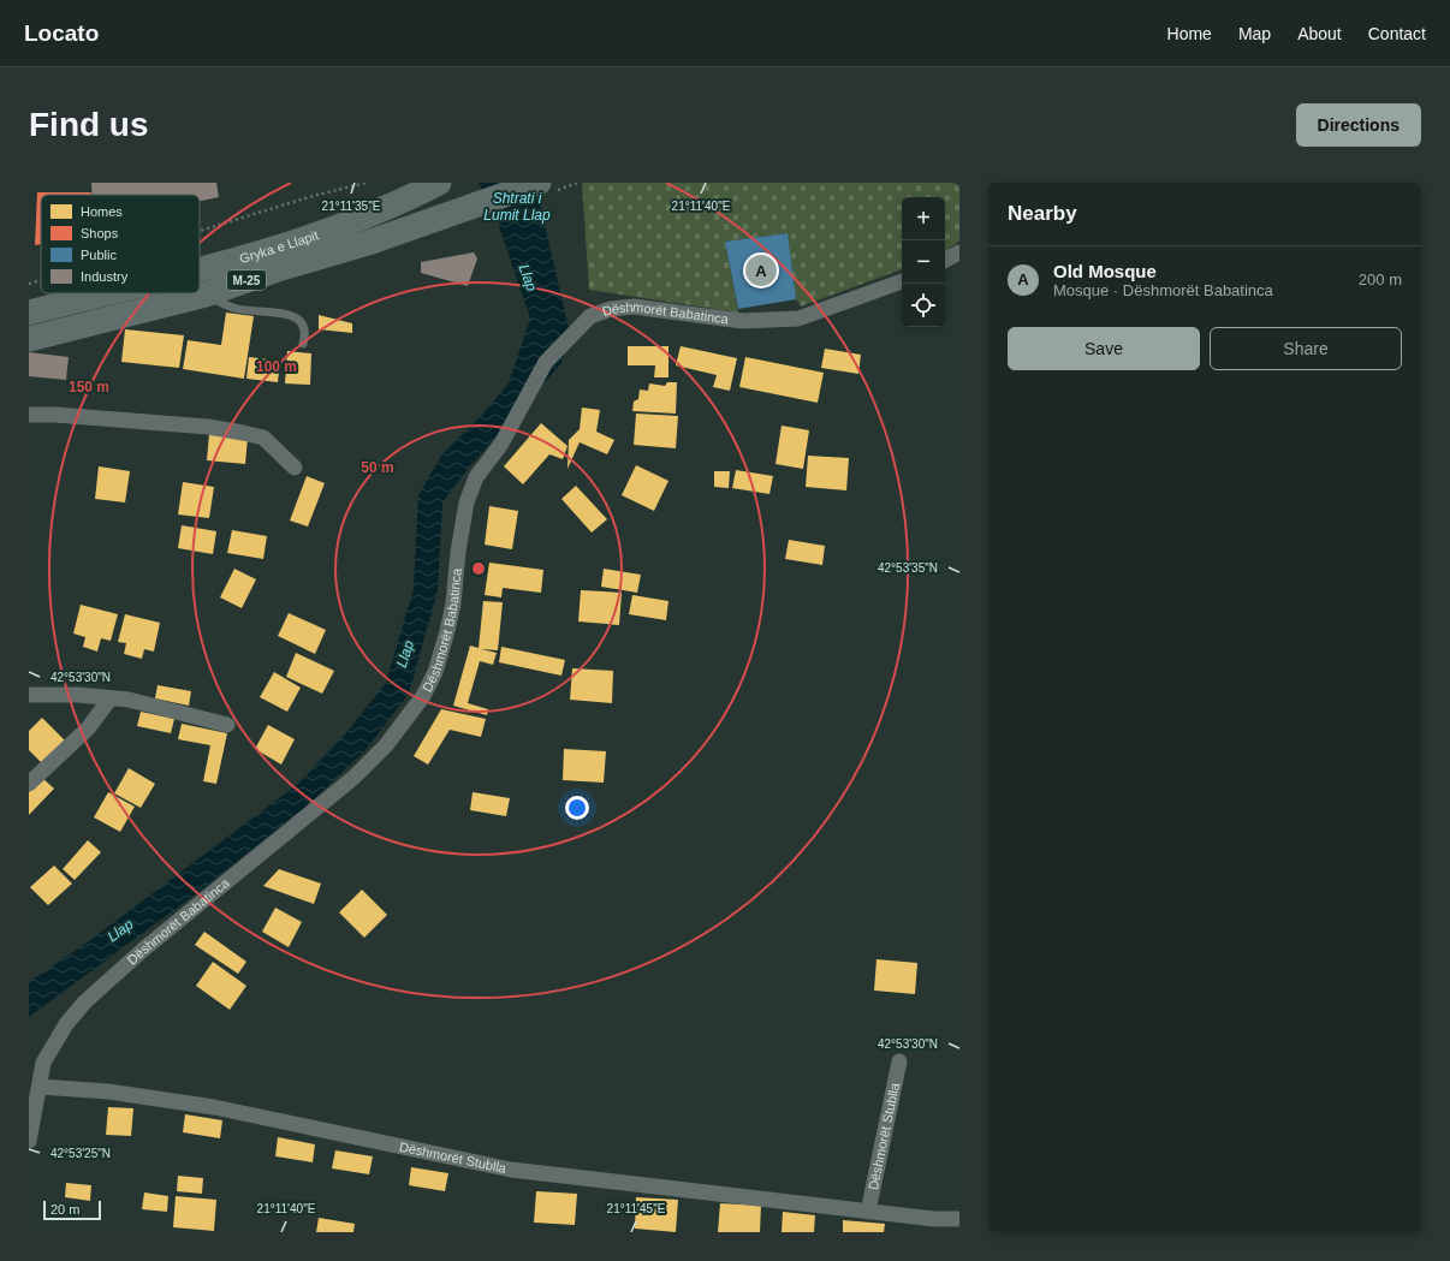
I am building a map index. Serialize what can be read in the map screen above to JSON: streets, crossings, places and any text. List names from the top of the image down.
{
  "streets": {
    "main road": ["Gryka e Llapit", "M-25"],
    "street": ["Dëshmorët Babatinca", "Dëshmorët Stublla"]
  },
  "crossings": [
    ["Dëshmorët Babatinca", "Dëshmorët Stublla"]
  ],
  "water": ["Shtrati i Lumit Llap", "Llap"],
  "legend": [
    "Homes",
    "Shops",
    "Public",
    "Industry"
  ],
  "scale_bar": "20 m",
  "page": {
    "header": "Locato",
    "nav": [
      "Home",
      "Map",
      "About",
      "Contact"
    ],
    "buttons": [
      "Directions",
      ["Save", "Share"]
    ],
    "title": "Find us",
    "heading": "Nearby",
    "map_buttons": ["+", "−"],
    "list": [
      {
        "mark": "A",
        "name": "Old Mosque",
        "note": "Mosque · Dëshmorët Babatinca",
        "value": "200 m"
      }
    ],
    "pins": "A",
    "scale": "20 m"
  },
  "coordinates": [
    "21°11'35\"E",
    "21°11'40\"E",
    "42°53'35\"N",
    "42°53'30\"N",
    "42°53'25\"N",
    "21°11'45\"E"
  ],
  "rings": ["100 m", "150 m", "50 m"]
}
